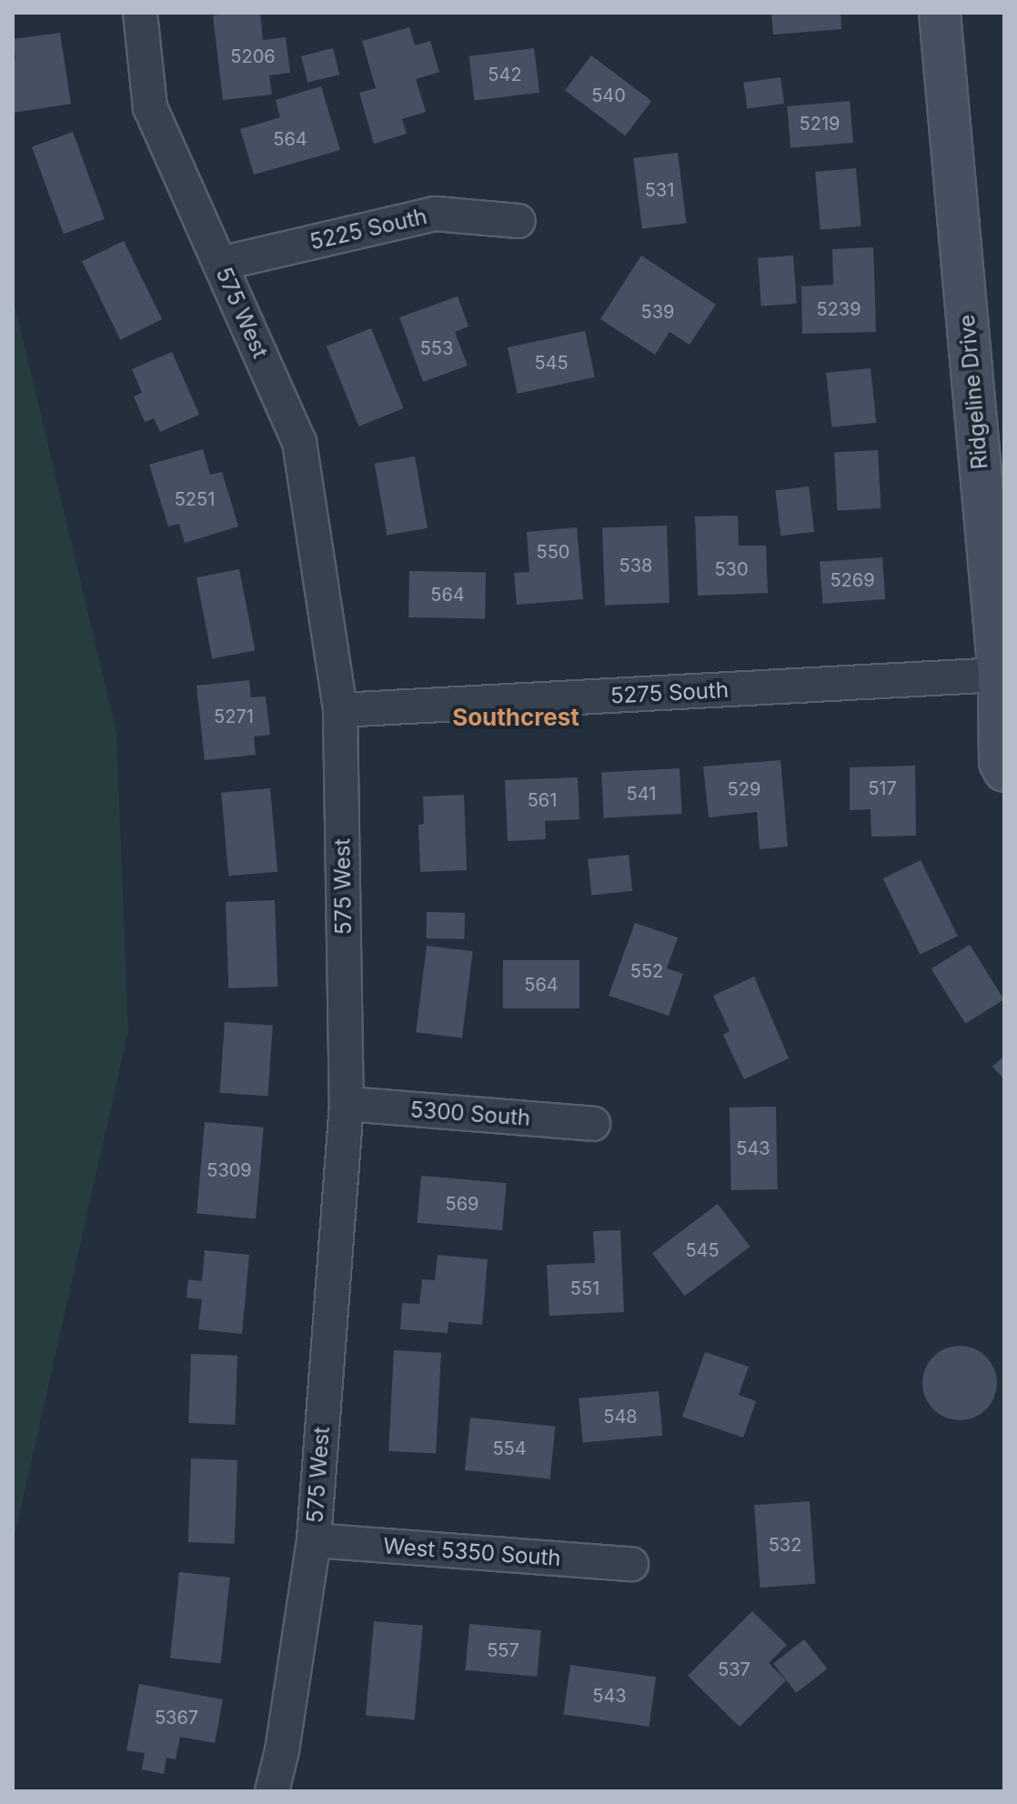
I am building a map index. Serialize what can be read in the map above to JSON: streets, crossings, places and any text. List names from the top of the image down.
{
  "streets": {
    "street": [
      "5225 South",
      "575 West",
      "Ridgeline Drive",
      "5275 South",
      "5300 South",
      "West 5350 South"
    ]
  },
  "crossings": [
    ["5225 South", "575 West"],
    ["575 West", "5275 South"],
    ["575 West", "5300 South"],
    ["575 West", "West 5350 South"],
    ["Ridgeline Drive", "5275 South"]
  ],
  "districts": ["Southcrest"],
  "house_numbers": [
    "5206",
    "542",
    "540",
    "5219",
    "564",
    "531",
    "5239",
    "539",
    "553",
    "545",
    "5251",
    "550",
    "538",
    "530",
    "5269",
    "564",
    "5271",
    "517",
    "529",
    "541",
    "561",
    "552",
    "564",
    "543",
    "5309",
    "569",
    "545",
    "551",
    "548",
    "554",
    "532",
    "557",
    "537",
    "543",
    "5367"
  ]
}
